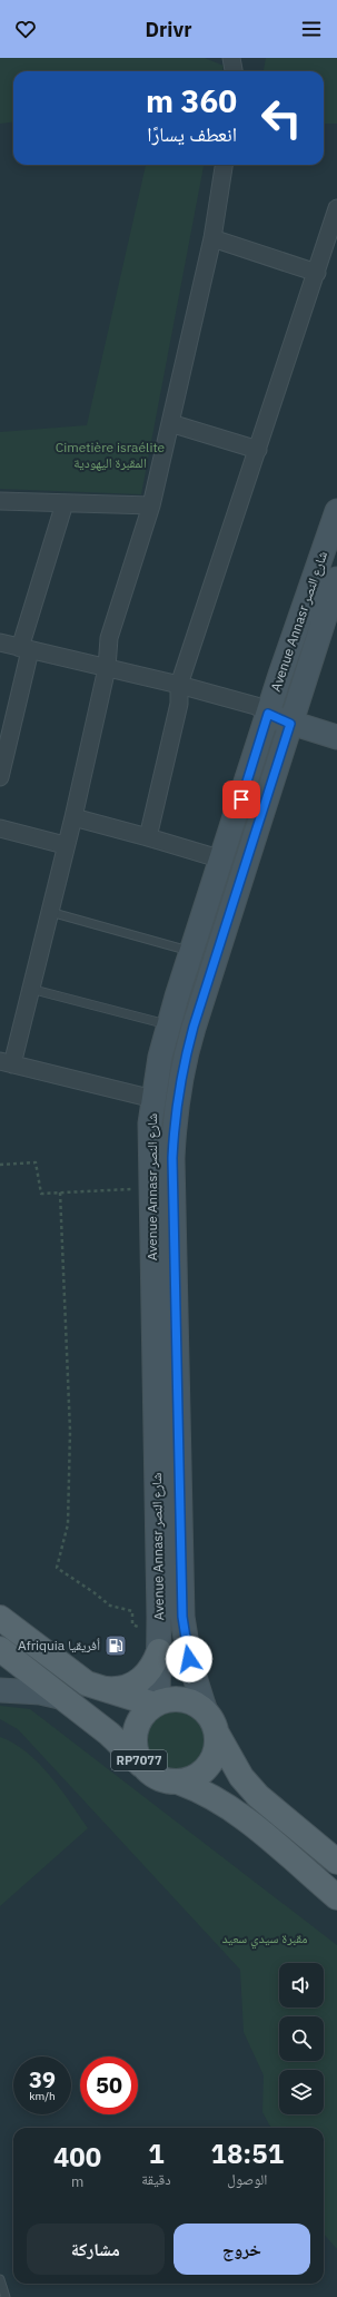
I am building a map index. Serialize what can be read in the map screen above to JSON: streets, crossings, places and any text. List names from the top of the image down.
{
  "streets": {
    "main road": ["Avenue Annasr شارع النصر", "RP7077"]
  },
  "crossings": [
    ["Avenue Annasr شارع النصر", "RP7077"]
  ],
  "parks": ["Cimetière israélite المقبرة اليهودية", "مقبرة سيدي سعيد"],
  "places": {
    "fuel station": ["Afriquia أفريقيا"]
  },
  "page": {
    "header": "Drivr",
    "turn": ["360 m", "انعطف يسارًا"],
    "speed": "39 km/h",
    "limit": "50",
    "eta": [
      "18:51",
      "الوصول",
      "1",
      "دقيقة",
      "400",
      "m"
    ],
    "buttons": ["خروج", "مشاركة"]
  }
}
